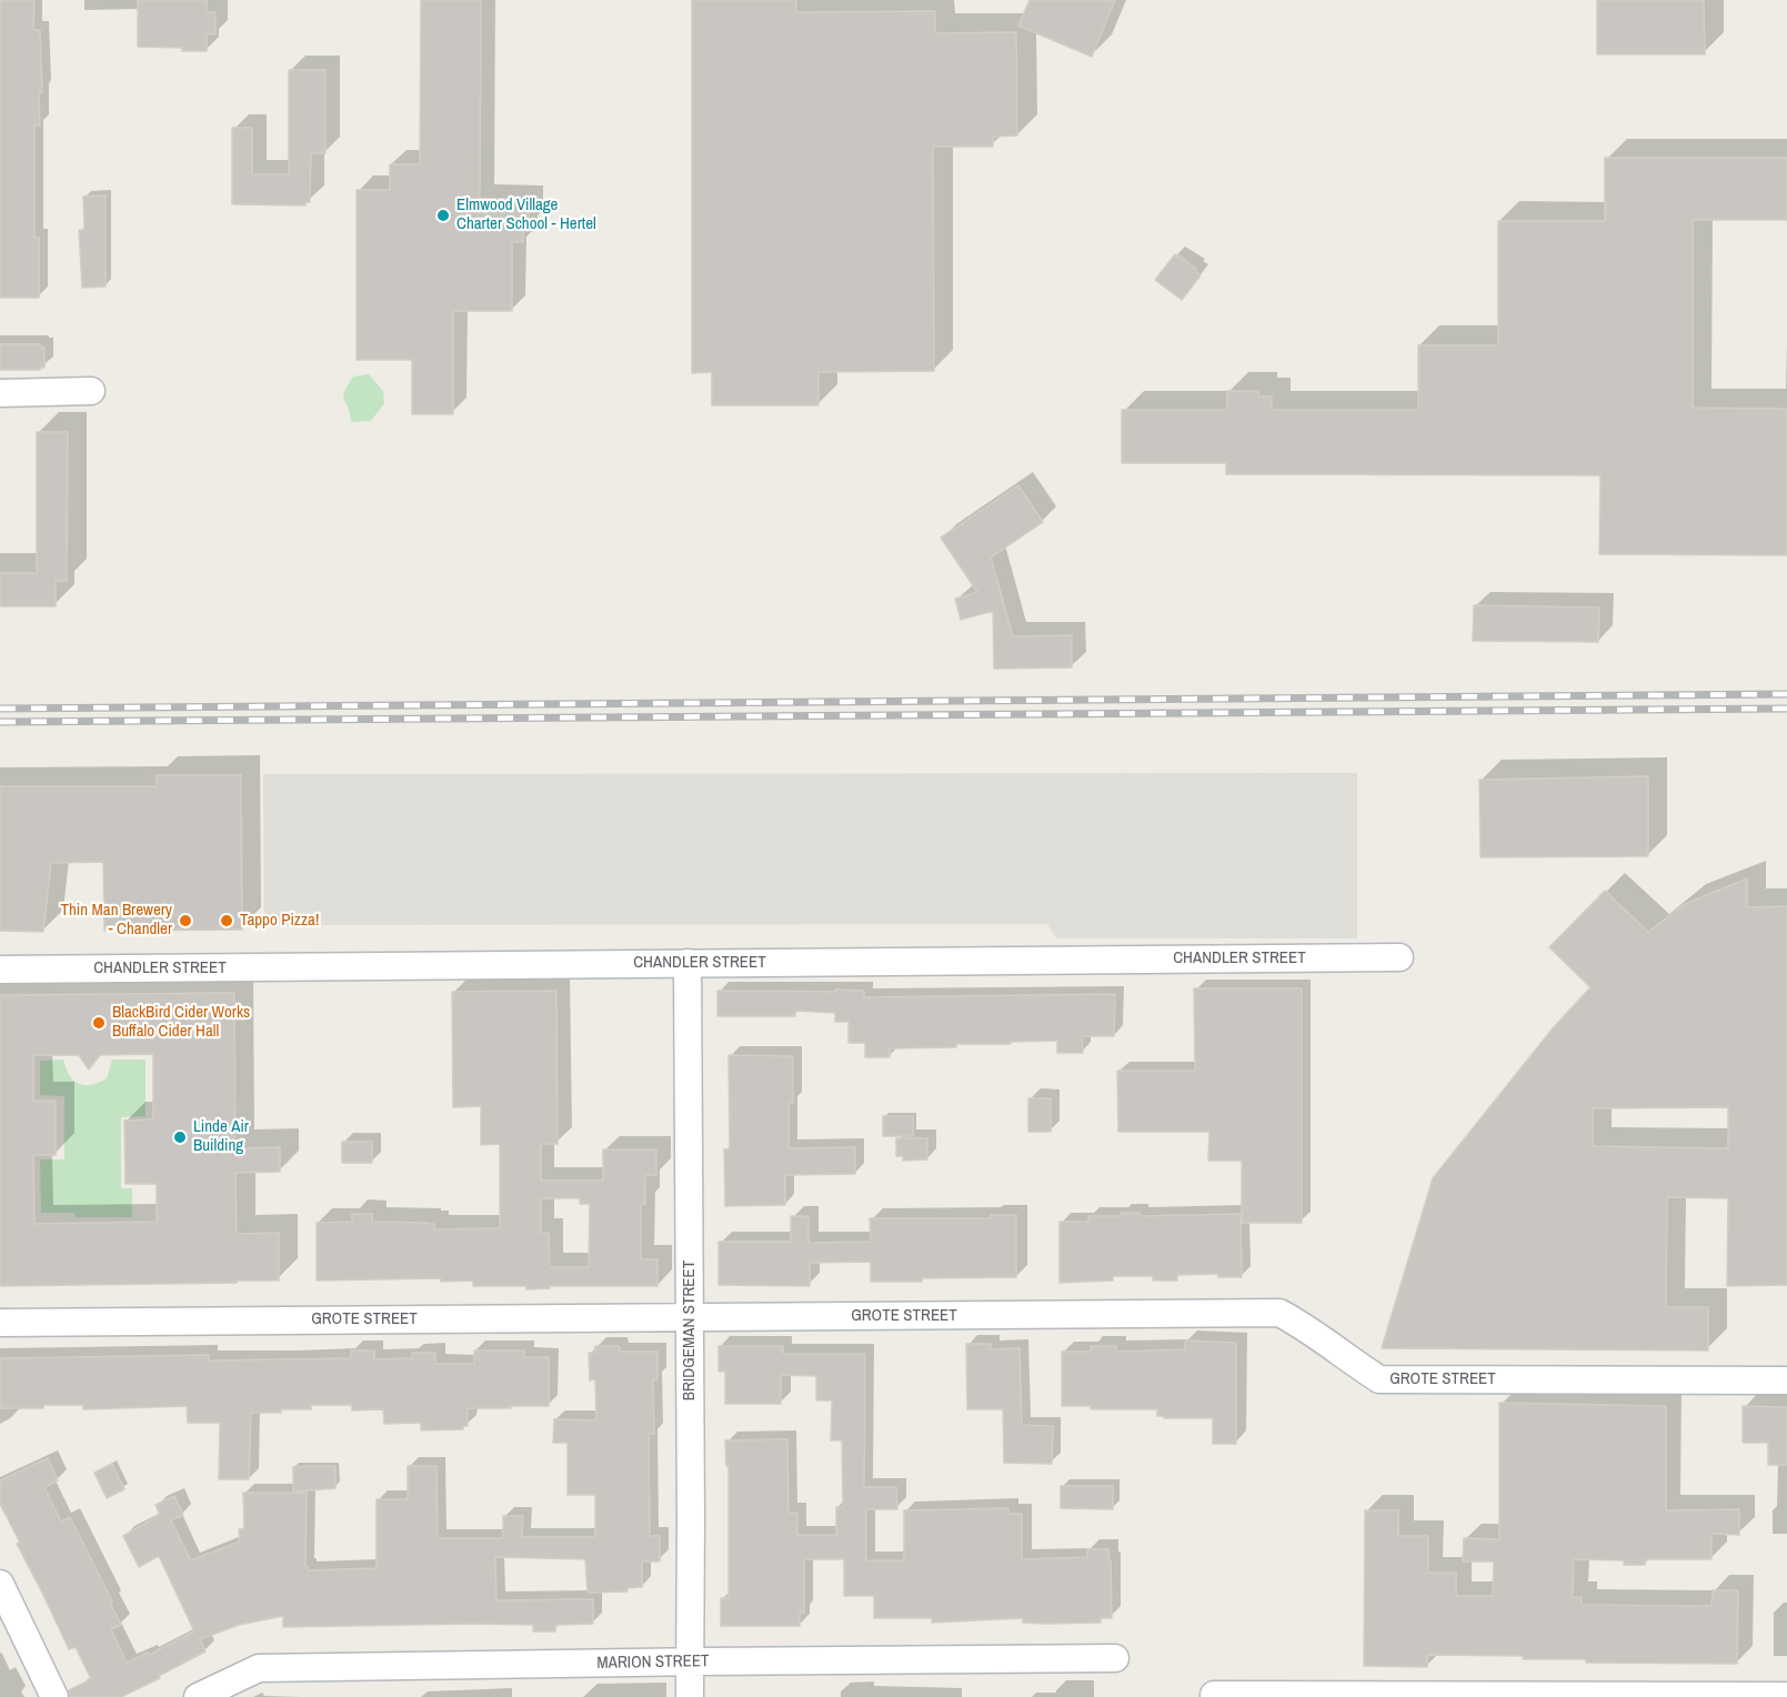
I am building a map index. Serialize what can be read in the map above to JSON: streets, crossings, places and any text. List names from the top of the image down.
{
  "streets": {
    "street": [
      "CHANDLER STREET",
      "GROTE STREET",
      "BRIDGEMAN STREET",
      "MARION STREET"
    ]
  },
  "crossings": [
    ["CHANDLER STREET", "BRIDGEMAN STREET"],
    ["GROTE STREET", "BRIDGEMAN STREET"],
    ["BRIDGEMAN STREET", "MARION STREET"]
  ],
  "places": [
    "Elmwood Village Charter School - Hertel",
    "Thin Man Brewery - Chandler",
    "Tappo Pizza!",
    "BlackBird Cider Works Buffalo Cider Hall",
    "Linde Air Building"
  ]
}
